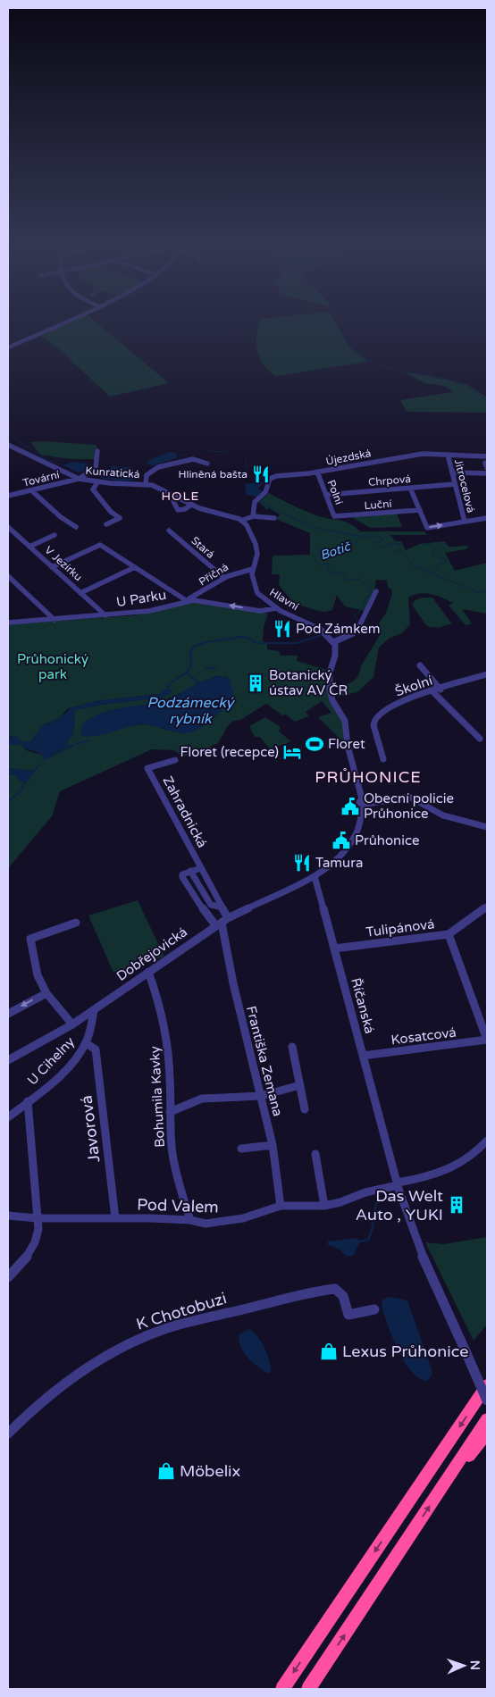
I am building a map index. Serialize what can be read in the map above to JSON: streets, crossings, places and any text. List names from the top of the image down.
{
  "streets": {
    "street": [
      "Újezdská",
      "Kunratická",
      "Tovární",
      "Chrpová",
      "Jitrocelová",
      "Polní",
      "Luční",
      "Stará",
      "V Jezírku",
      "Příčná",
      "U Parku",
      "Hlavní",
      "Školní",
      "Zahradnická",
      "Tulipánová",
      "Dobřejovická",
      "Říčanská",
      "Kosatcová",
      "U Cihelny",
      "Františka Zemana",
      "Bohumila Kavky",
      "Javorová",
      "Pod Valem",
      "K Chotobuzi"
    ]
  },
  "crossings": [
    ["Újezdská", "Jitrocelová"],
    ["Újezdská", "Polní"],
    ["Kunratická", "Tovární"],
    ["Chrpová", "Jitrocelová"],
    ["Chrpová", "Polní"],
    ["Polní", "Luční"],
    ["Stará", "Příčná"],
    ["V Jezírku", "U Parku"],
    ["Příčná", "U Parku"],
    ["Příčná", "Hlavní"],
    ["U Parku", "Hlavní"],
    ["Zahradnická", "Dobřejovická"],
    ["Zahradnická", "Františka Zemana"],
    ["Tulipánová", "Říčanská"],
    ["Dobřejovická", "Říčanská"],
    ["Dobřejovická", "U Cihelny"],
    ["Dobřejovická", "Františka Zemana"],
    ["Dobřejovická", "Bohumila Kavky"],
    ["Říčanská", "Kosatcová"],
    ["Říčanská", "Pod Valem"],
    ["U Cihelny", "Javorová"],
    ["Františka Zemana", "Pod Valem"],
    ["Bohumila Kavky", "Pod Valem"],
    ["Javorová", "Pod Valem"]
  ],
  "districts": ["HOLE", "PRŮHONICE"],
  "water": ["Botič", "Podzámecký rybník"],
  "parks": ["Průhonický park"],
  "places": {
    "restaurant": ["Hliněná bašta", "Pod Zámkem", "Tamura"],
    "building": ["Botanický ústav AV ČR", "Das Welt Auto , YUKI"],
    "sports": ["Floret"],
    "hotel": ["Floret (recepce)"],
    "public building": ["Obecní policie Průhonice", "Průhonice"],
    "shop": ["Lexus Průhonice", "Möbelix"]
  },
  "north": "right"
}
